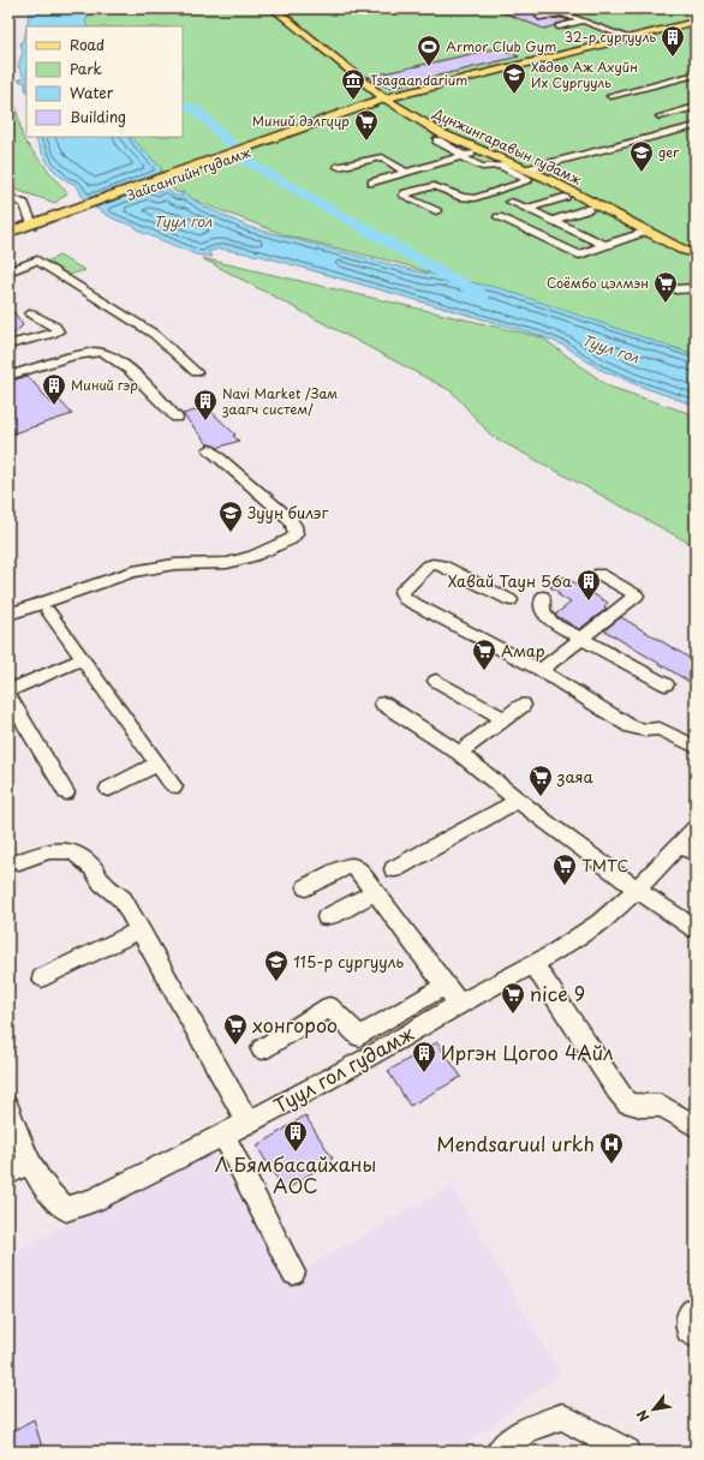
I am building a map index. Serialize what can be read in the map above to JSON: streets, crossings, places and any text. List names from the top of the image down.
{
  "streets": {
    "main road": ["Дүнжингаравын гудамж", "Зайсангийн гудамж"],
    "street": ["Туул гол гудамж"]
  },
  "crossings": [
    ["Дүнжингаравын гудамж", "Зайсангийн гудамж"]
  ],
  "water": ["Туул гол"],
  "places": {
    "building": [
      "32-р сургууль",
      "Миний гэр",
      "Navi Market /Зам заагч систем/",
      "Хавай Таун 56а",
      "Иргэн Цогоо 4Айл",
      "Л.Бямбасайханы АОС"
    ],
    "sports": ["Armor Club Gym"],
    "school or university": [
      "Хөдөө Аж Ахуйн Их Сургууль",
      "ger",
      "Зуун билэг",
      "115-р сургууль"
    ],
    "museum": ["Tsagaandarium"],
    "supermarket": [
      "Миний дэлгүүр",
      "Соёмбо цэлмэн",
      "Амар",
      "заяа",
      "ТМТС",
      "nice 9",
      "хонгороо"
    ],
    "hospital": ["Mendsaruul urkh"]
  },
  "legend": [
    "Road",
    "Park",
    "Water",
    "Building"
  ],
  "north": "bottom left"
}
